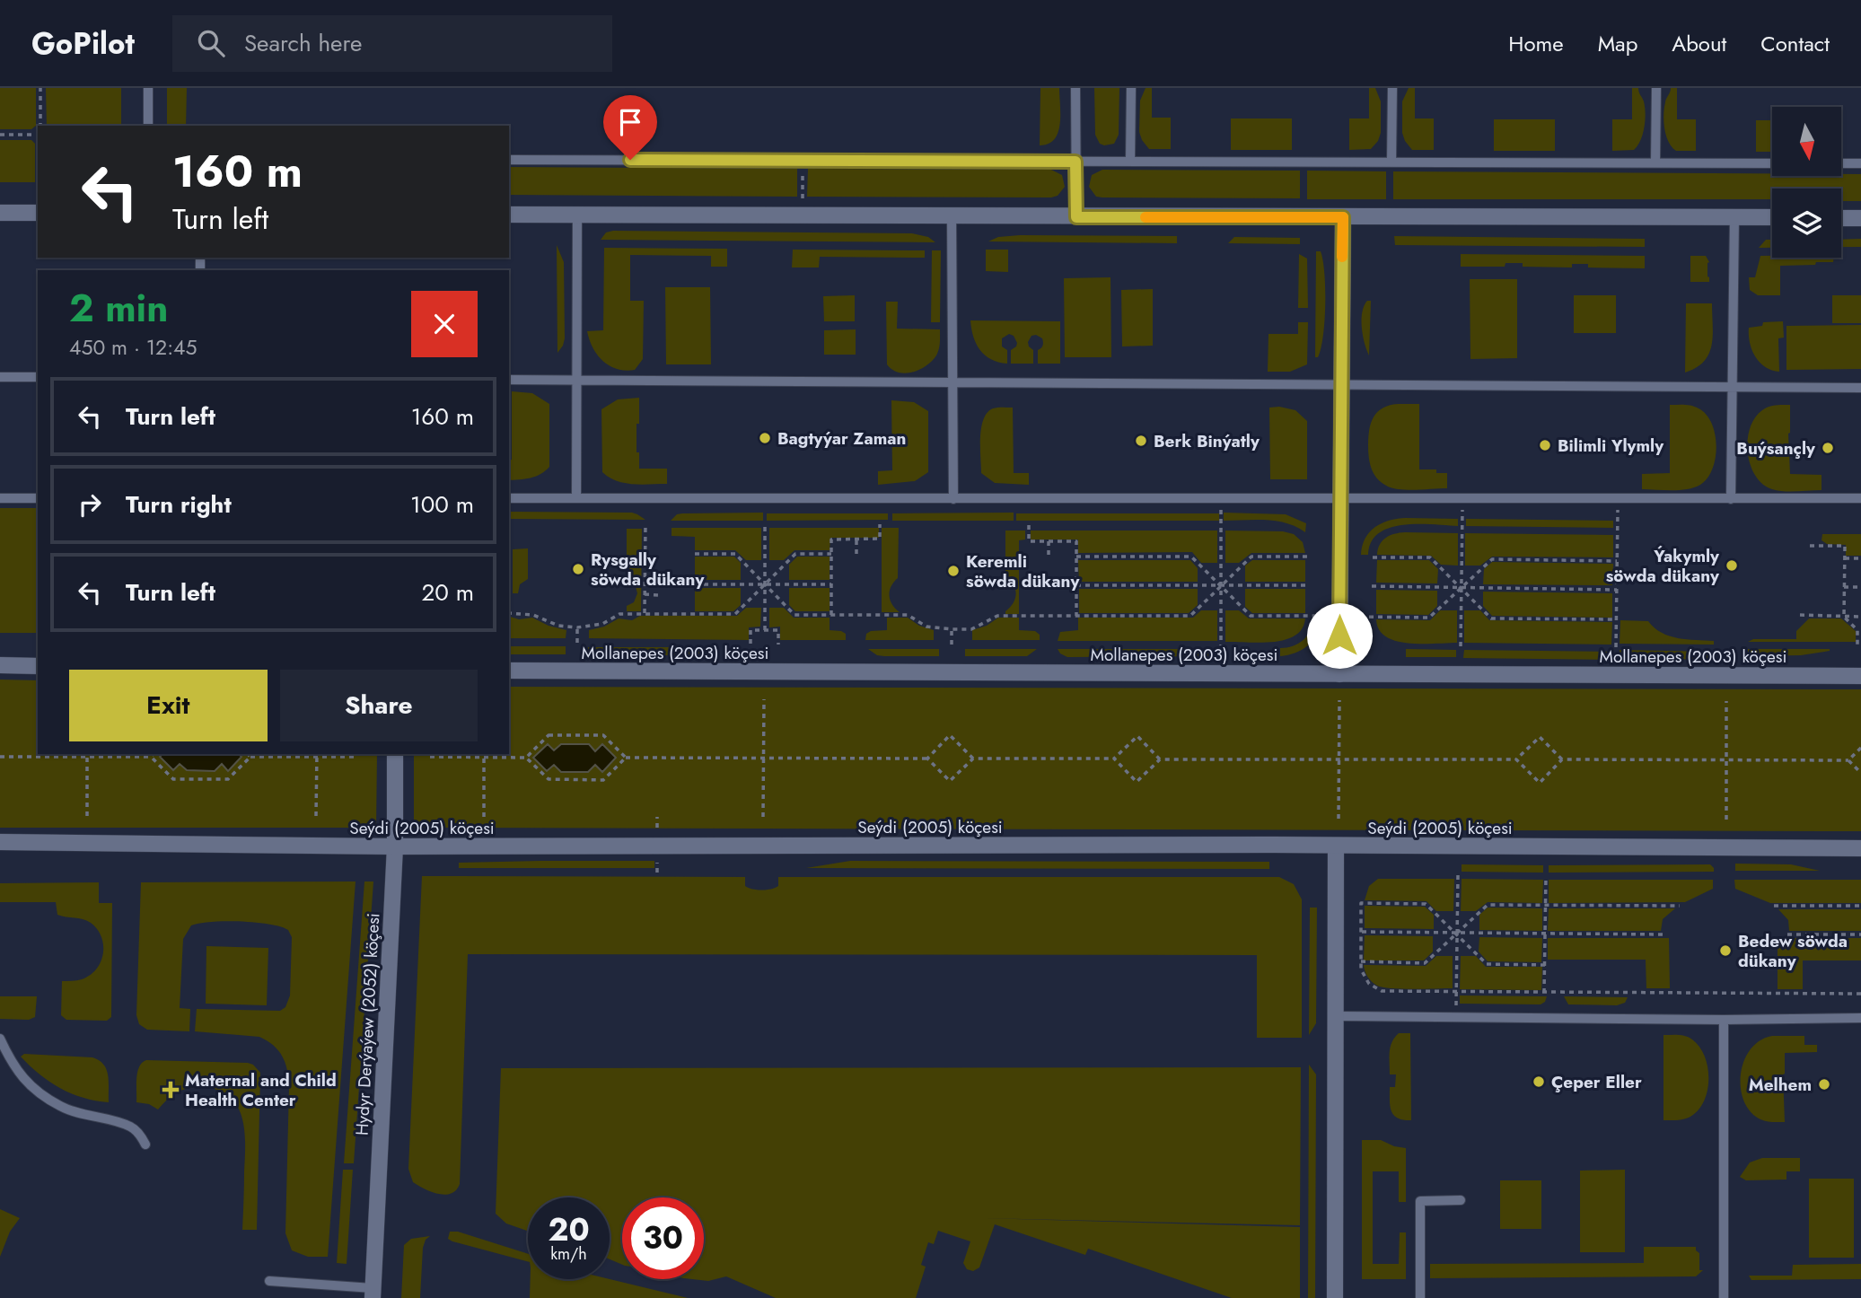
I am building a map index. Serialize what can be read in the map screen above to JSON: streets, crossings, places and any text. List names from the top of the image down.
{
  "streets": {
    "street": ["Mollanepes (2003) köçesi", "Seýdi (2005) köçesi", "Hydyr Derýaýew (2052) köçesi"]
  },
  "crossings": [
    ["Seýdi (2005) köçesi", "Hydyr Derýaýew (2052) köçesi"]
  ],
  "places": {
    "other": [
      "Bagtyýar Zaman",
      "Berk Binýatly",
      "Bilimli Ylymly",
      "Buýsançly",
      "Ýakymly söwda dükany",
      "Rysgally söwda dükany",
      "Keremli söwda dükany",
      "Bedew söwda dükany",
      "Çeper Eller",
      "Melhem"
    ],
    "health": ["Maternal and Child Health Center"]
  },
  "north": "bottom",
  "page": {
    "header": "GoPilot",
    "search": "Search here",
    "nav": [
      "Home",
      "Map",
      "About",
      "Contact"
    ],
    "turn": ["160 m", "Turn left"],
    "heading": ["2 min", "450 m · 12:45"],
    "list": [
      {
        "name": "Turn left",
        "value": "160 m"
      },
      {
        "name": "Turn right",
        "value": "100 m"
      },
      {
        "name": "Turn left",
        "value": "20 m"
      }
    ],
    "buttons": ["Exit", "Share"],
    "speed": "20 km/h",
    "limit": "30"
  }
}
